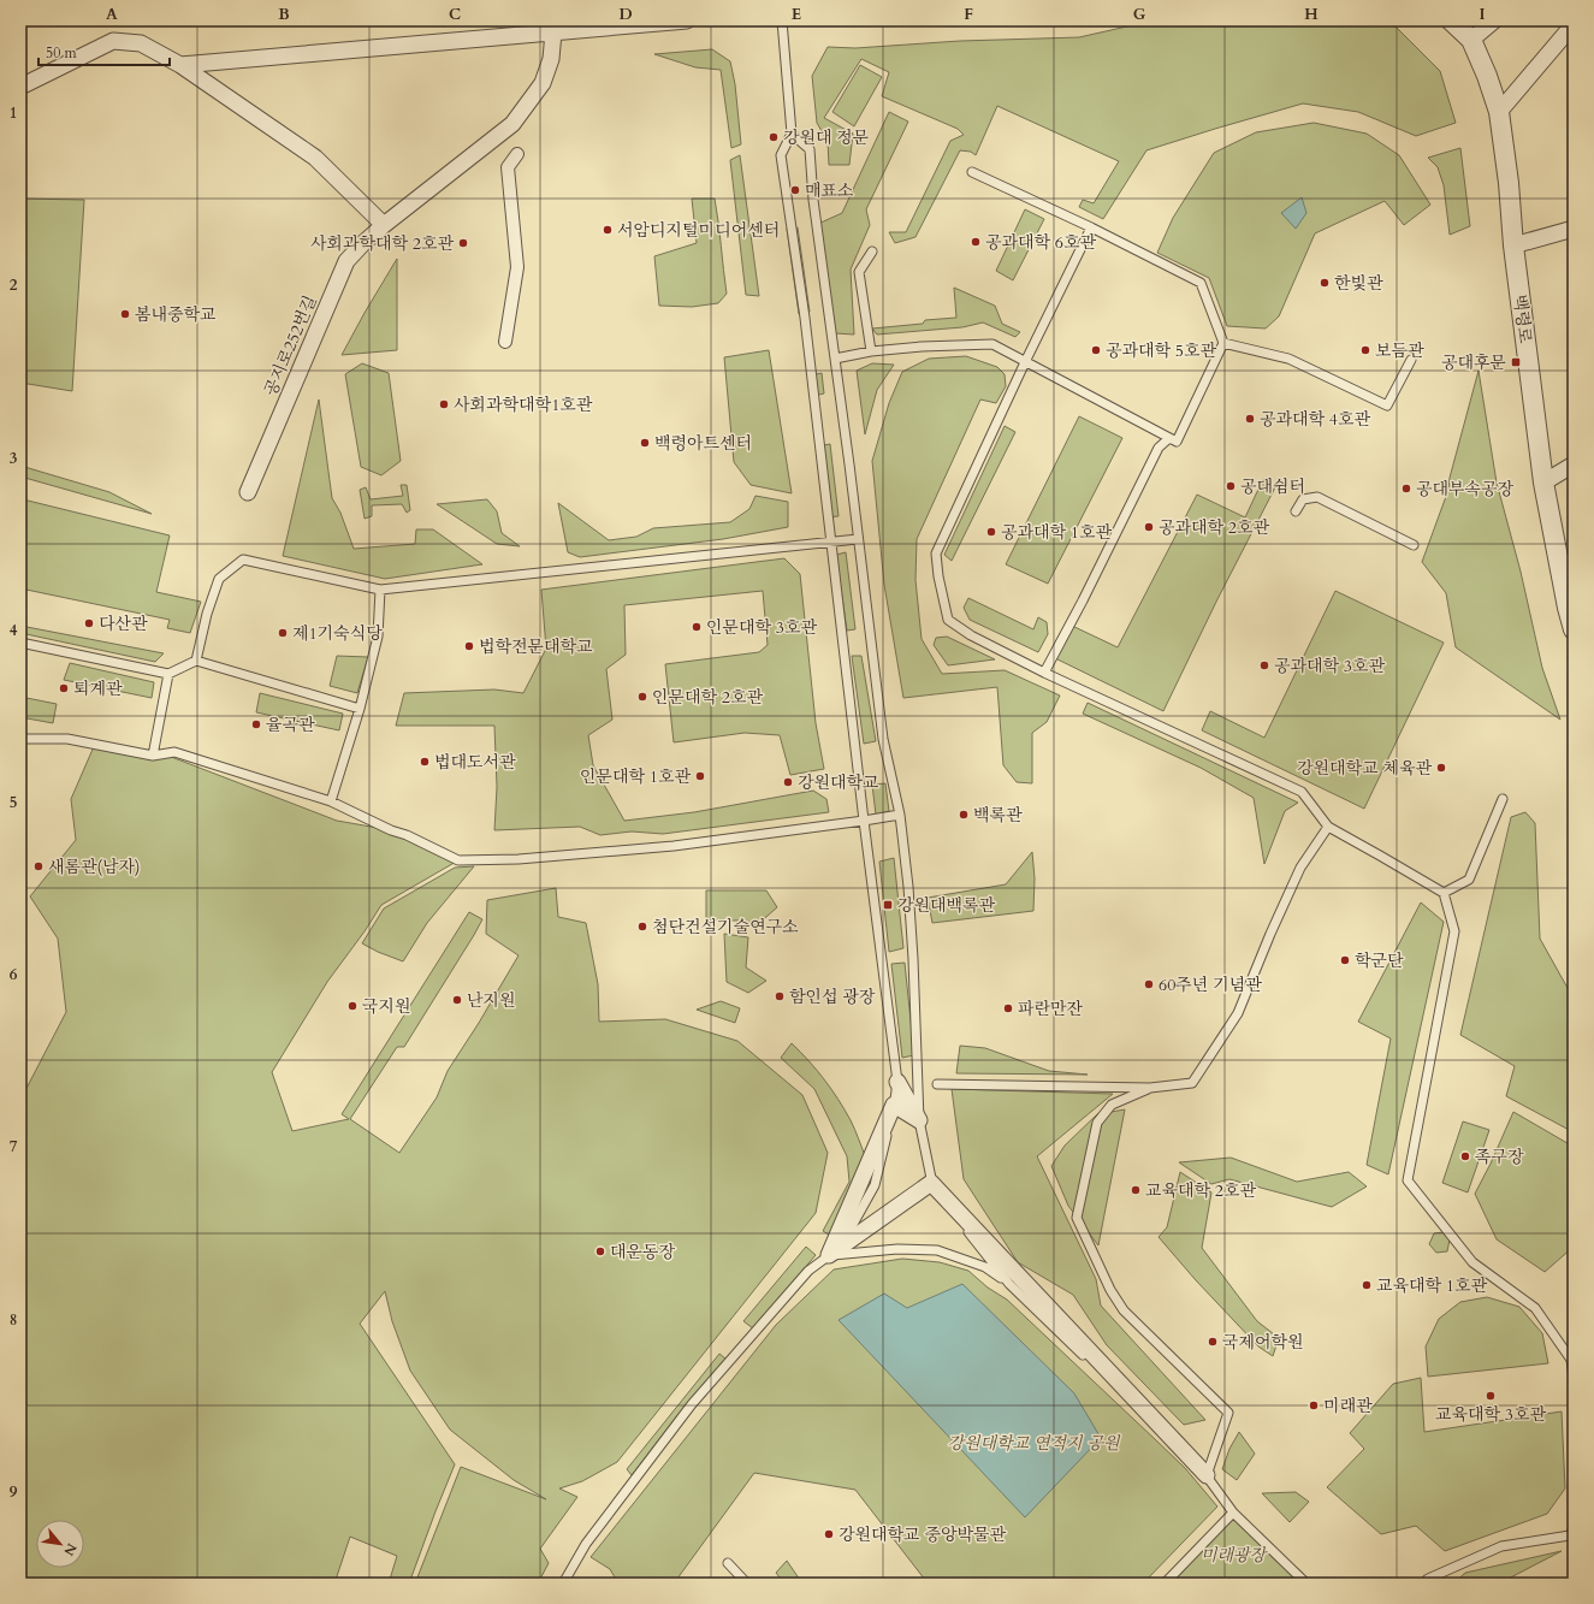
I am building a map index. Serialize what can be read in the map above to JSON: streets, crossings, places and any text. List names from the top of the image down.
{
  "streets": {
    "street": ["백령로", "공지로252번길"]
  },
  "parks": ["강원대학교 연적지 공원", "미래광장"],
  "places": {
    "other": [
      "강원대 정문",
      "매표소",
      "서암디지털미디어센터",
      "공과대학 6호관",
      "사회과학대학 2호관",
      "한빛관",
      "봄내중학교",
      "공과대학 5호관",
      "보듬관",
      "사회과학대학1호관",
      "공과대학 4호관",
      "백령아트센터",
      "공대쉼터",
      "공대부속공장",
      "공과대학 2호관",
      "공과대학 1호관",
      "다산관",
      "인문대학 3호관",
      "제1기숙식당",
      "법학전문대학교",
      "공과대학 3호관",
      "퇴계관",
      "인문대학 2호관",
      "율곡관",
      "법대도서관",
      "강원대학교 체육관",
      "인문대학 1호관",
      "강원대학교",
      "백록관",
      "새롬관(남자)",
      "첨단건설기술연구소",
      "학군단",
      "60주년 기념관",
      "함인섭 광장",
      "난지원",
      "국지원",
      "파란만잔",
      "족구장",
      "교육대학 2호관",
      "대운동장",
      "교육대학 1호관",
      "국제어학원",
      "교육대학 3호관",
      "미래관",
      "강원대학교 중앙박물관"
    ],
    "transit": ["공대후문", "강원대백록관"]
  },
  "scale_bar": "50 m",
  "north": "bottom right",
  "grid": {
    "columns": [
      "A",
      "B",
      "C",
      "D",
      "E",
      "F",
      "G",
      "H",
      "I"
    ],
    "rows": [
      "1",
      "2",
      "3",
      "4",
      "5",
      "6",
      "7",
      "8",
      "9"
    ]
  }
}
